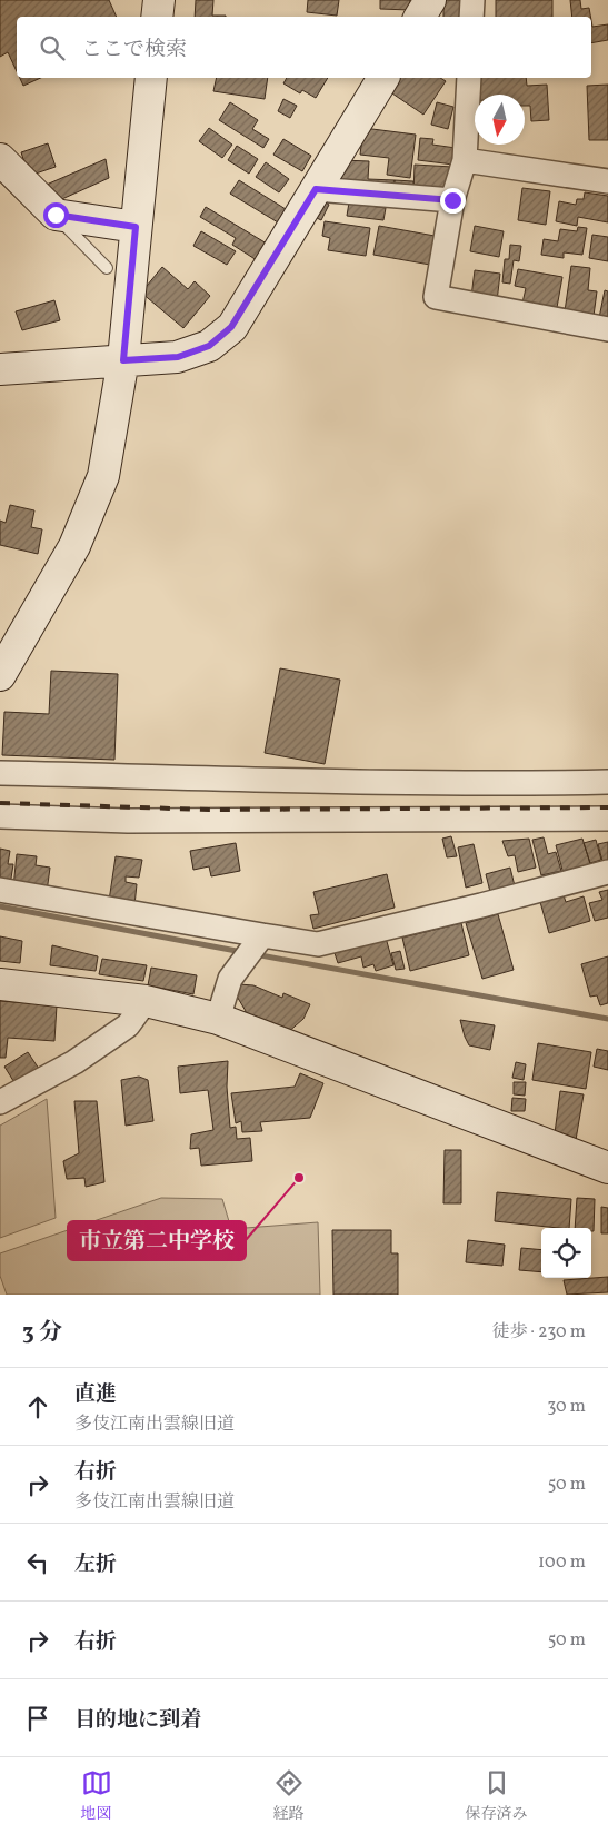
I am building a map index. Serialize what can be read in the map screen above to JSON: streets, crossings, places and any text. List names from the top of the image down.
{
  "places": ["市立第二中学校"],
  "north": "bottom",
  "page": {
    "search": "ここで検索",
    "heading": ["3 分", "徒歩 · 230 m"],
    "list": [
      ["直進", "多伎江南出雲線旧道", "30 m"],
      ["右折", "多伎江南出雲線旧道", "50 m"],
      ["左折", "100 m"],
      ["右折", "50 m"],
      "目的地に到着"
    ],
    "nav": ["地図", "経路", "保存済み"]
  }
}
